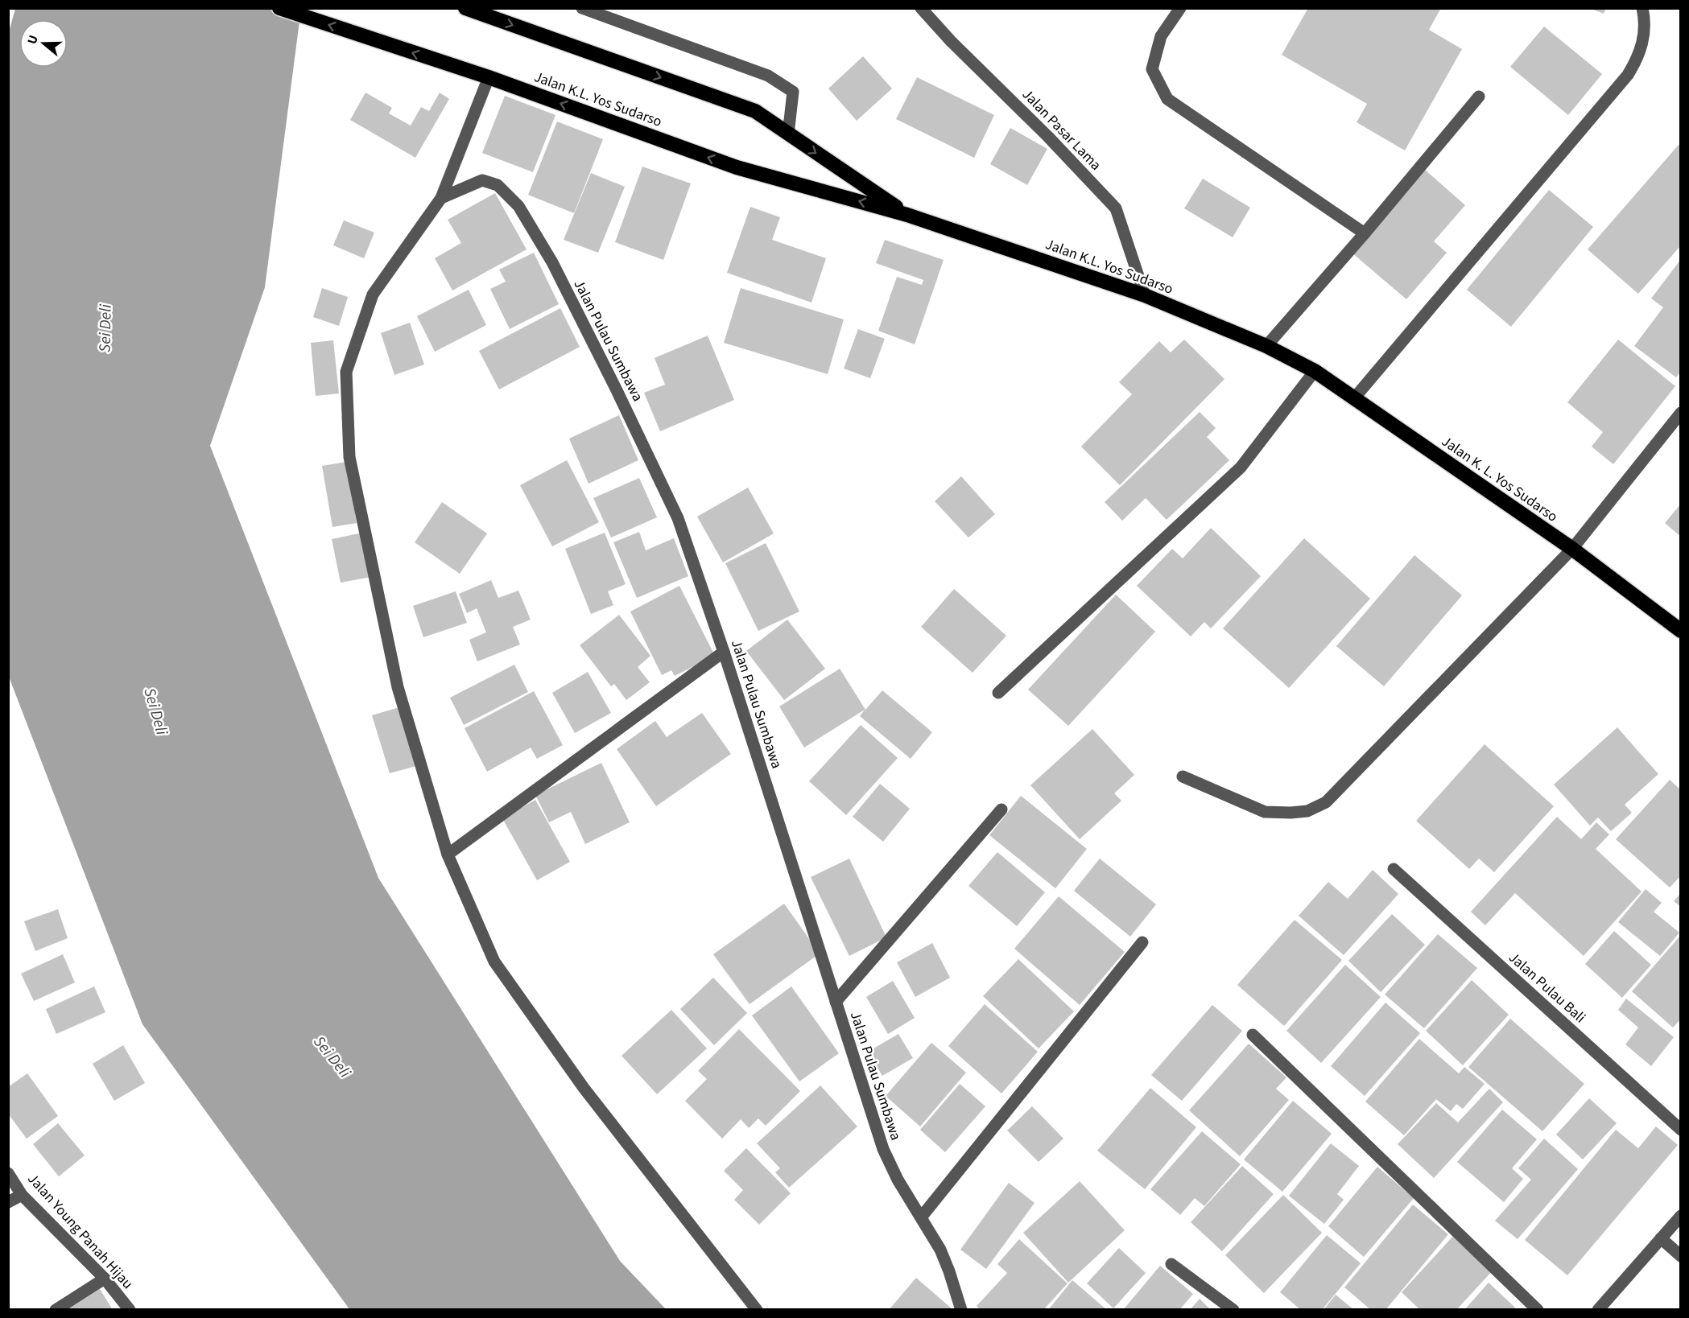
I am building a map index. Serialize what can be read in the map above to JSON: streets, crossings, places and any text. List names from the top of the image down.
{
  "streets": {
    "highway": ["Jalan K.L. Yos Sudarso", "Jalan K. L. Yos Sudarso"],
    "street": [
      "Jalan Pasar Lama",
      "Jalan Pulau Sumbawa",
      "Jalan Pulau Bali",
      "Jalan Young Panah Hijau"
    ]
  },
  "crossings": [
    ["Jalan K.L. Yos Sudarso", "Jalan Pasar Lama"],
    ["Jalan K.L. Yos Sudarso", "Jalan K. L. Yos Sudarso"]
  ],
  "water": ["Sei Deli"],
  "north": "left"
}
